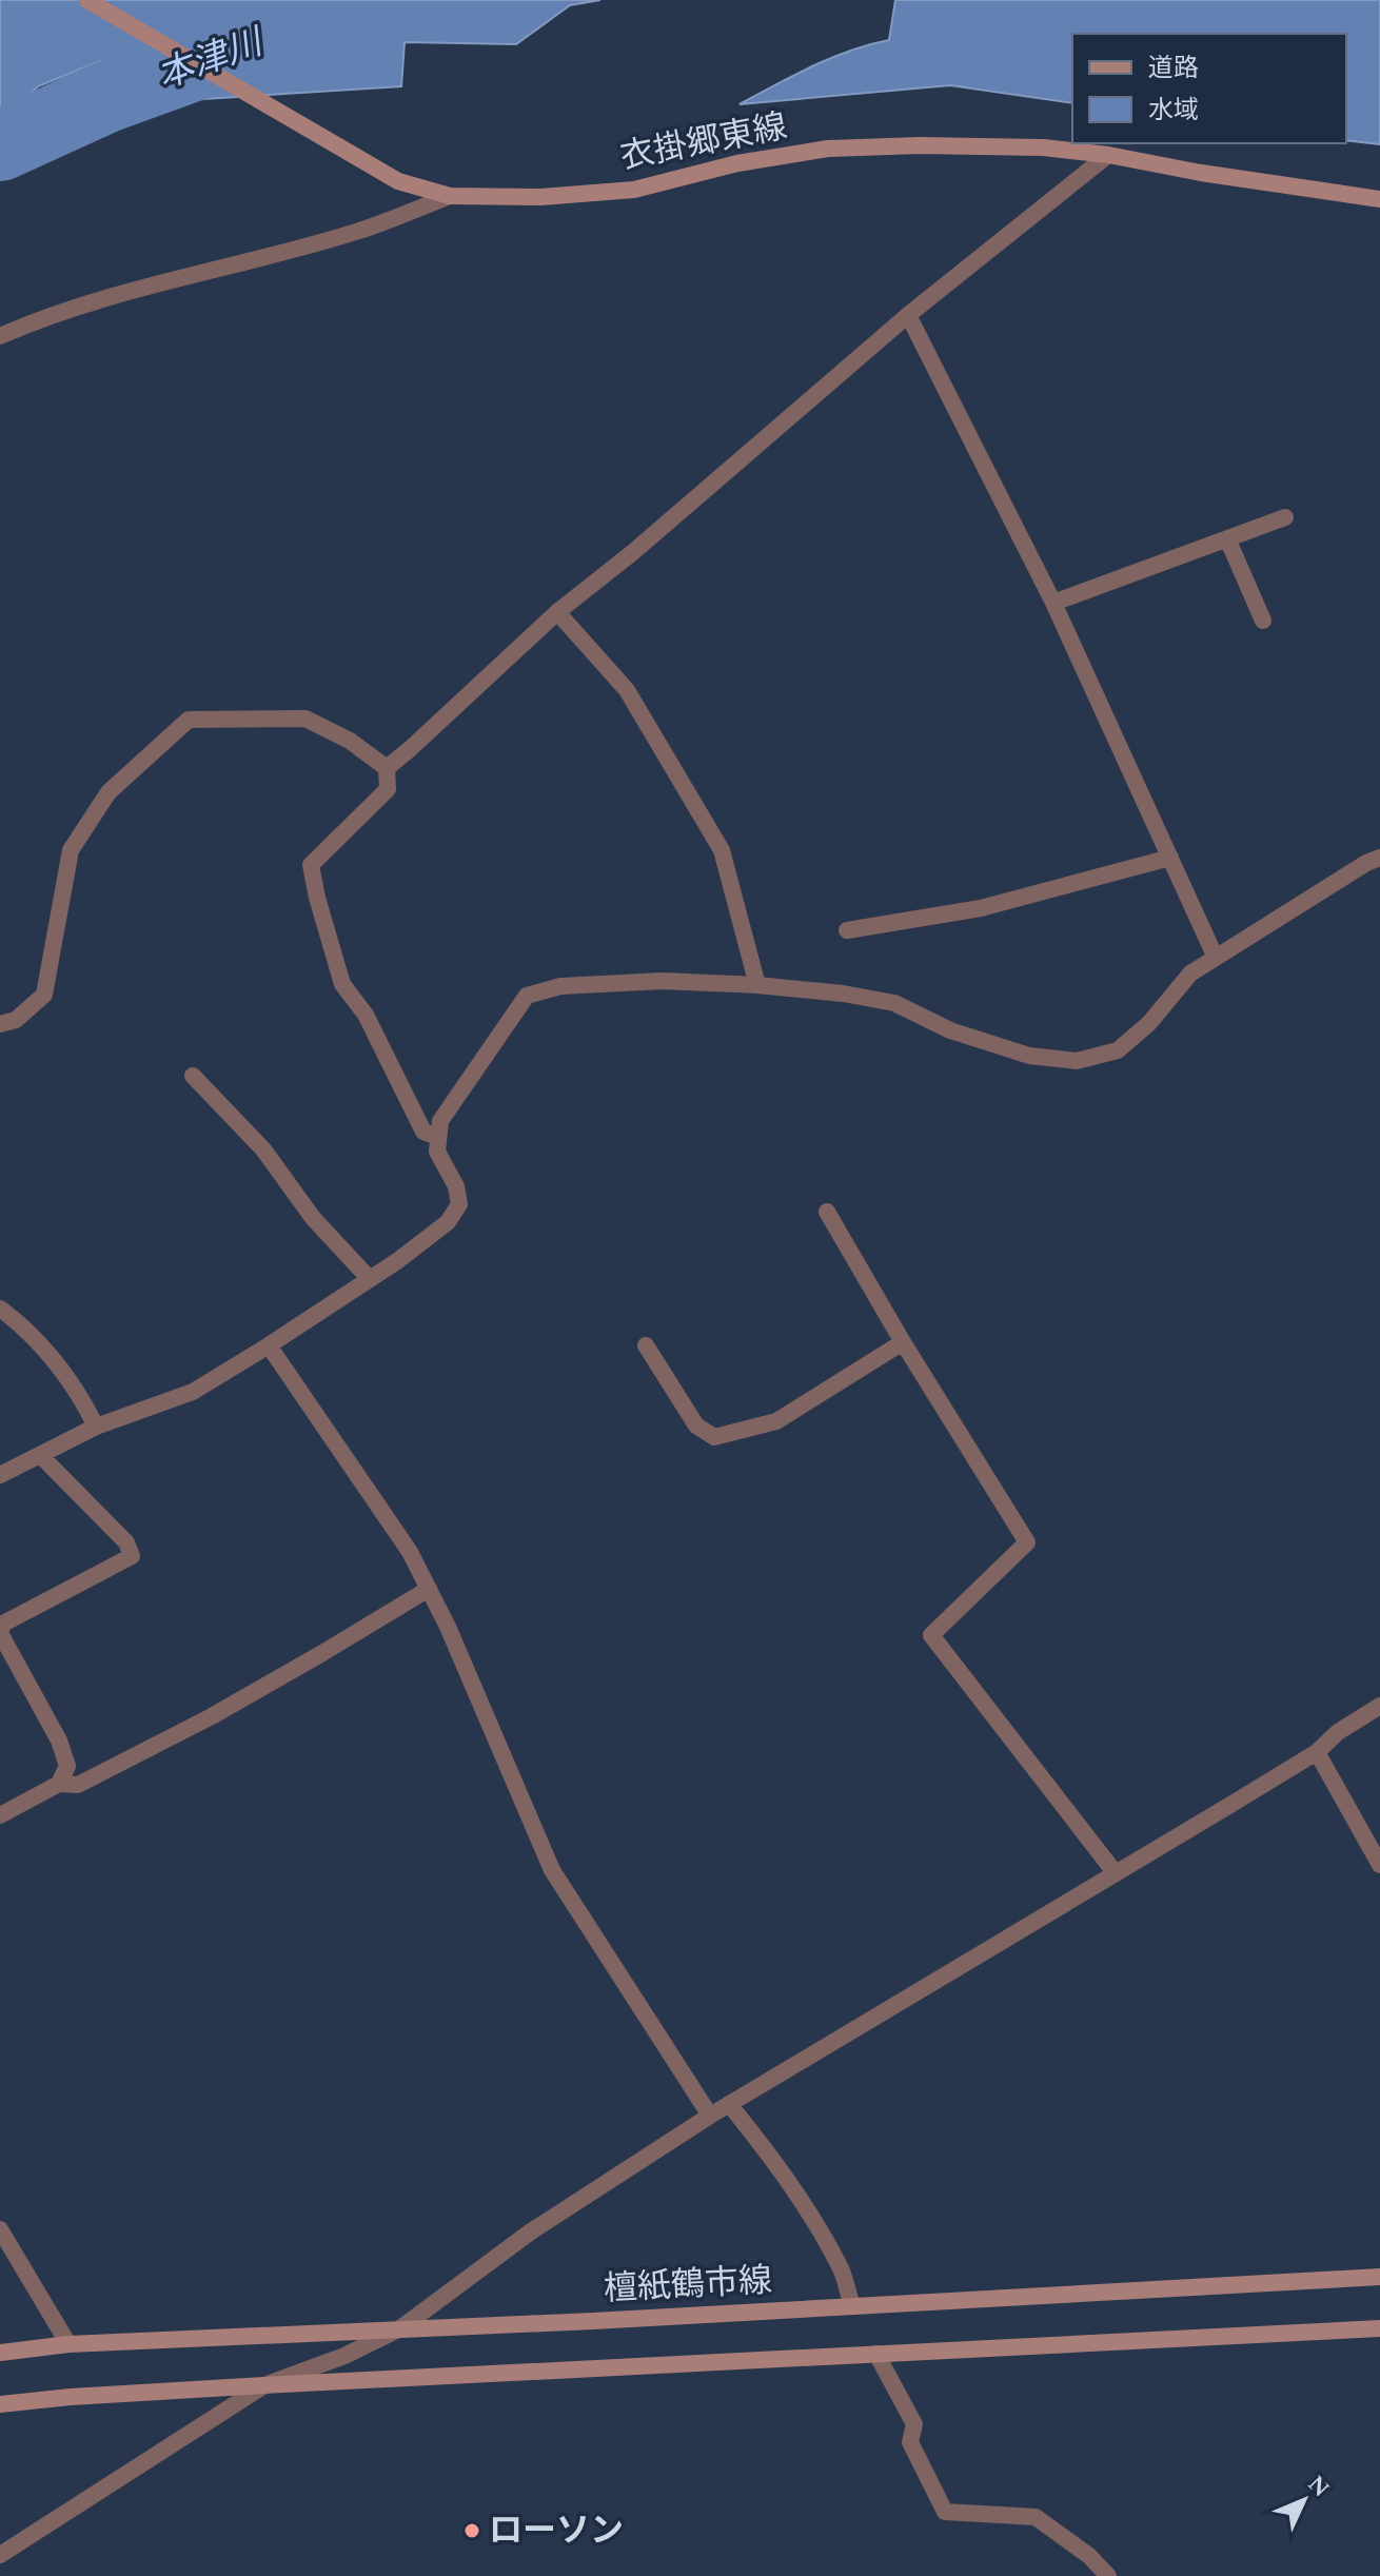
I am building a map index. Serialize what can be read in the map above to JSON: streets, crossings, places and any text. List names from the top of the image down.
{
  "streets": {
    "main road": ["衣掛郷東線", "檀紙鶴市線"]
  },
  "water": ["本津川"],
  "places": ["ローソン"],
  "legend": ["道路", "水域"],
  "north": "top right"
}
